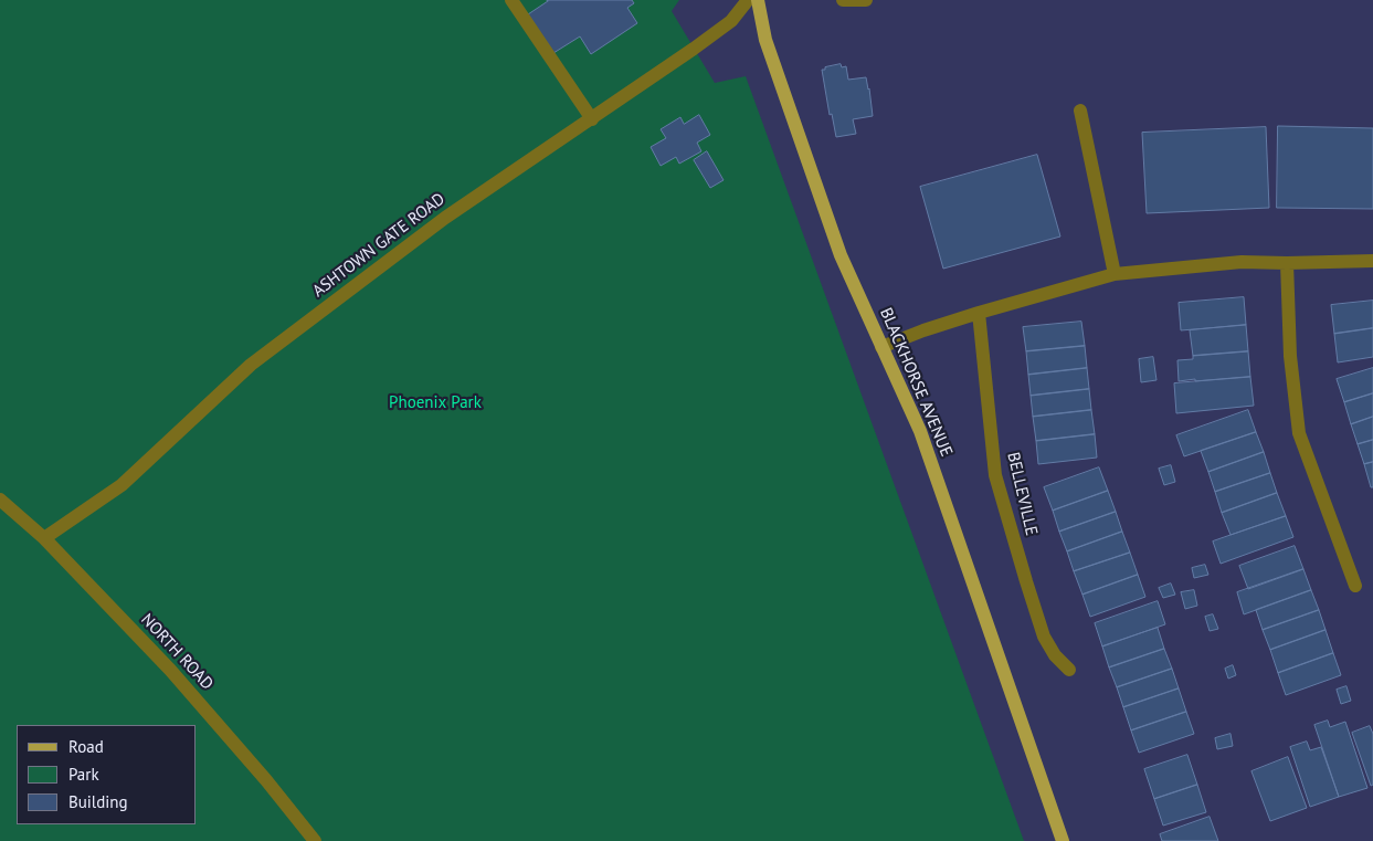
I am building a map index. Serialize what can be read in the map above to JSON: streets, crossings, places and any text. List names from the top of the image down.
{
  "streets": {
    "main road": ["BLACKHORSE AVENUE"],
    "street": ["ASHTOWN GATE ROAD", "BELLEVILLE", "NORTH ROAD"]
  },
  "crossings": [
    ["ASHTOWN GATE ROAD", "NORTH ROAD"]
  ],
  "parks": ["Phoenix Park"],
  "legend": ["Road", "Park", "Building"]
}
